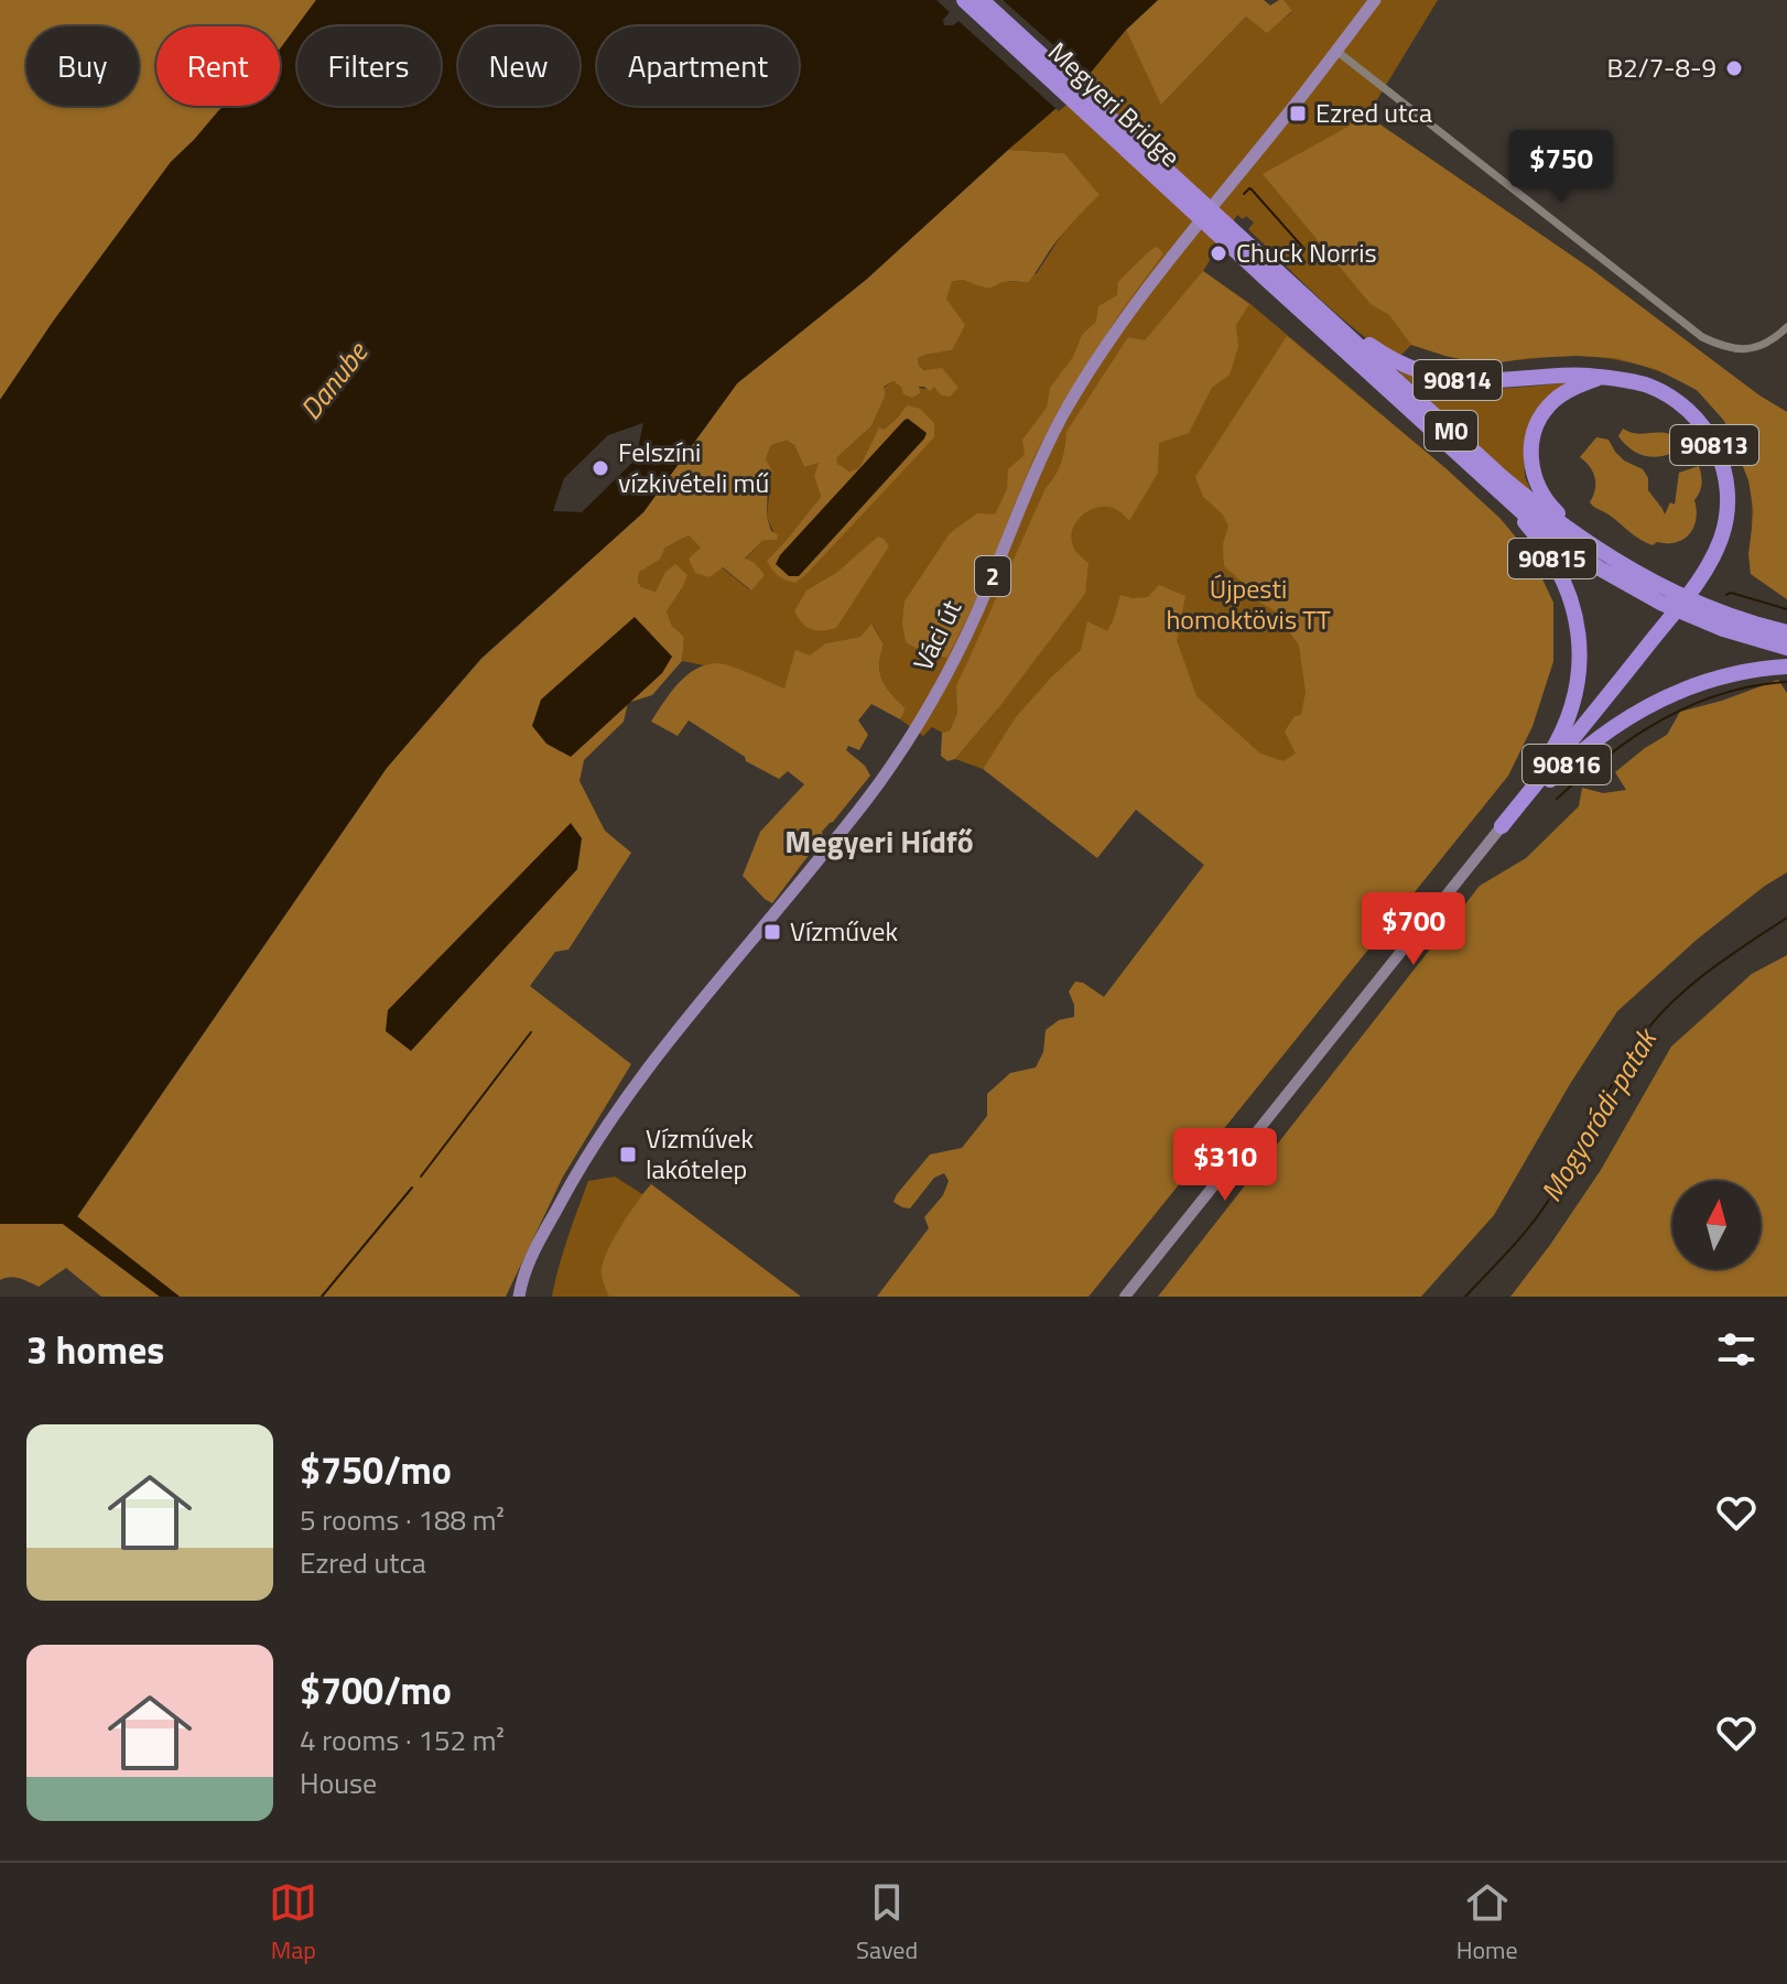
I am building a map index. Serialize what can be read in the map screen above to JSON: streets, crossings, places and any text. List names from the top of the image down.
{
  "streets": {
    "highway": [
      "Megyeri Bridge",
      "90814",
      "M0",
      "90813",
      "90815",
      "90816"
    ],
    "main road": ["2", "Váci út"]
  },
  "crossings": [
    ["Megyeri Bridge", "M0"],
    ["90814", "M0"],
    ["90814", "90813"],
    ["M0", "90815"],
    ["90813", "90815"],
    ["90813", "90816"],
    ["90815", "90816"]
  ],
  "districts": ["Megyeri Hídfő"],
  "water": ["Danube", "Mogyoródi-patak"],
  "parks": ["Újpesti homoktövis TT"],
  "places": {
    "other": ["B2/7-8-9", "Chuck Norris", "Felszíni vízkivételi mű"],
    "transit": ["Ezred utca", "Vízművek", "Vízművek lakótelep"]
  },
  "north": "top",
  "page": {
    "chip": [
      "Buy",
      "Rent",
      "Filters",
      "New",
      "Apartment"
    ],
    "price": ["$750", "$700", "$310"],
    "heading": "3 homes",
    "list": [
      {
        "name": "$750/mo",
        "note": "5 rooms · 188 m² · Ezred utca"
      },
      {
        "name": "$700/mo",
        "note": "4 rooms · 152 m² · House"
      }
    ],
    "tabs": ["Map", "Saved", "Home"]
  }
}
